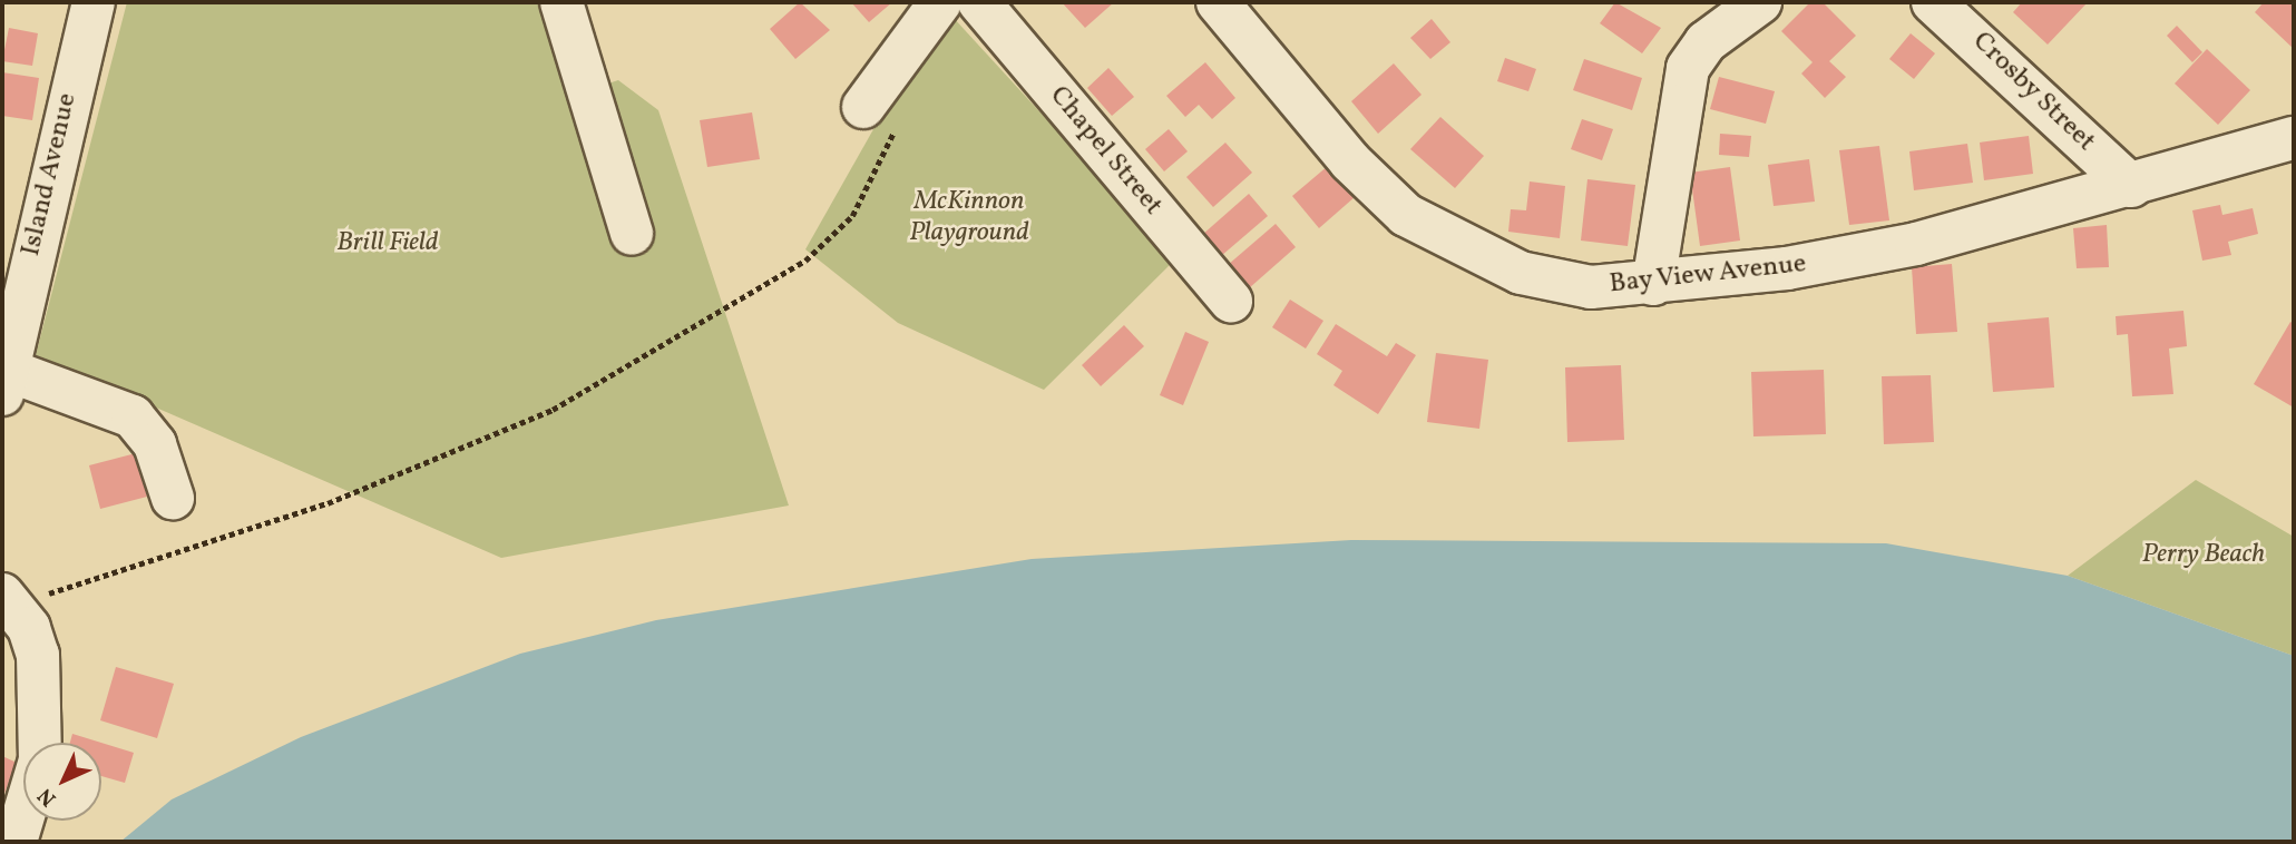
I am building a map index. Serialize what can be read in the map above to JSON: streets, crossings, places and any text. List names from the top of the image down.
{
  "streets": {
    "street": [
      "Crosby Street",
      "Chapel Street",
      "Island Avenue",
      "Bay View Avenue"
    ]
  },
  "crossings": [
    ["Crosby Street", "Bay View Avenue"]
  ],
  "parks": ["McKinnon Playground", "Brill Field", "Perry Beach"],
  "north": "bottom left"
}
